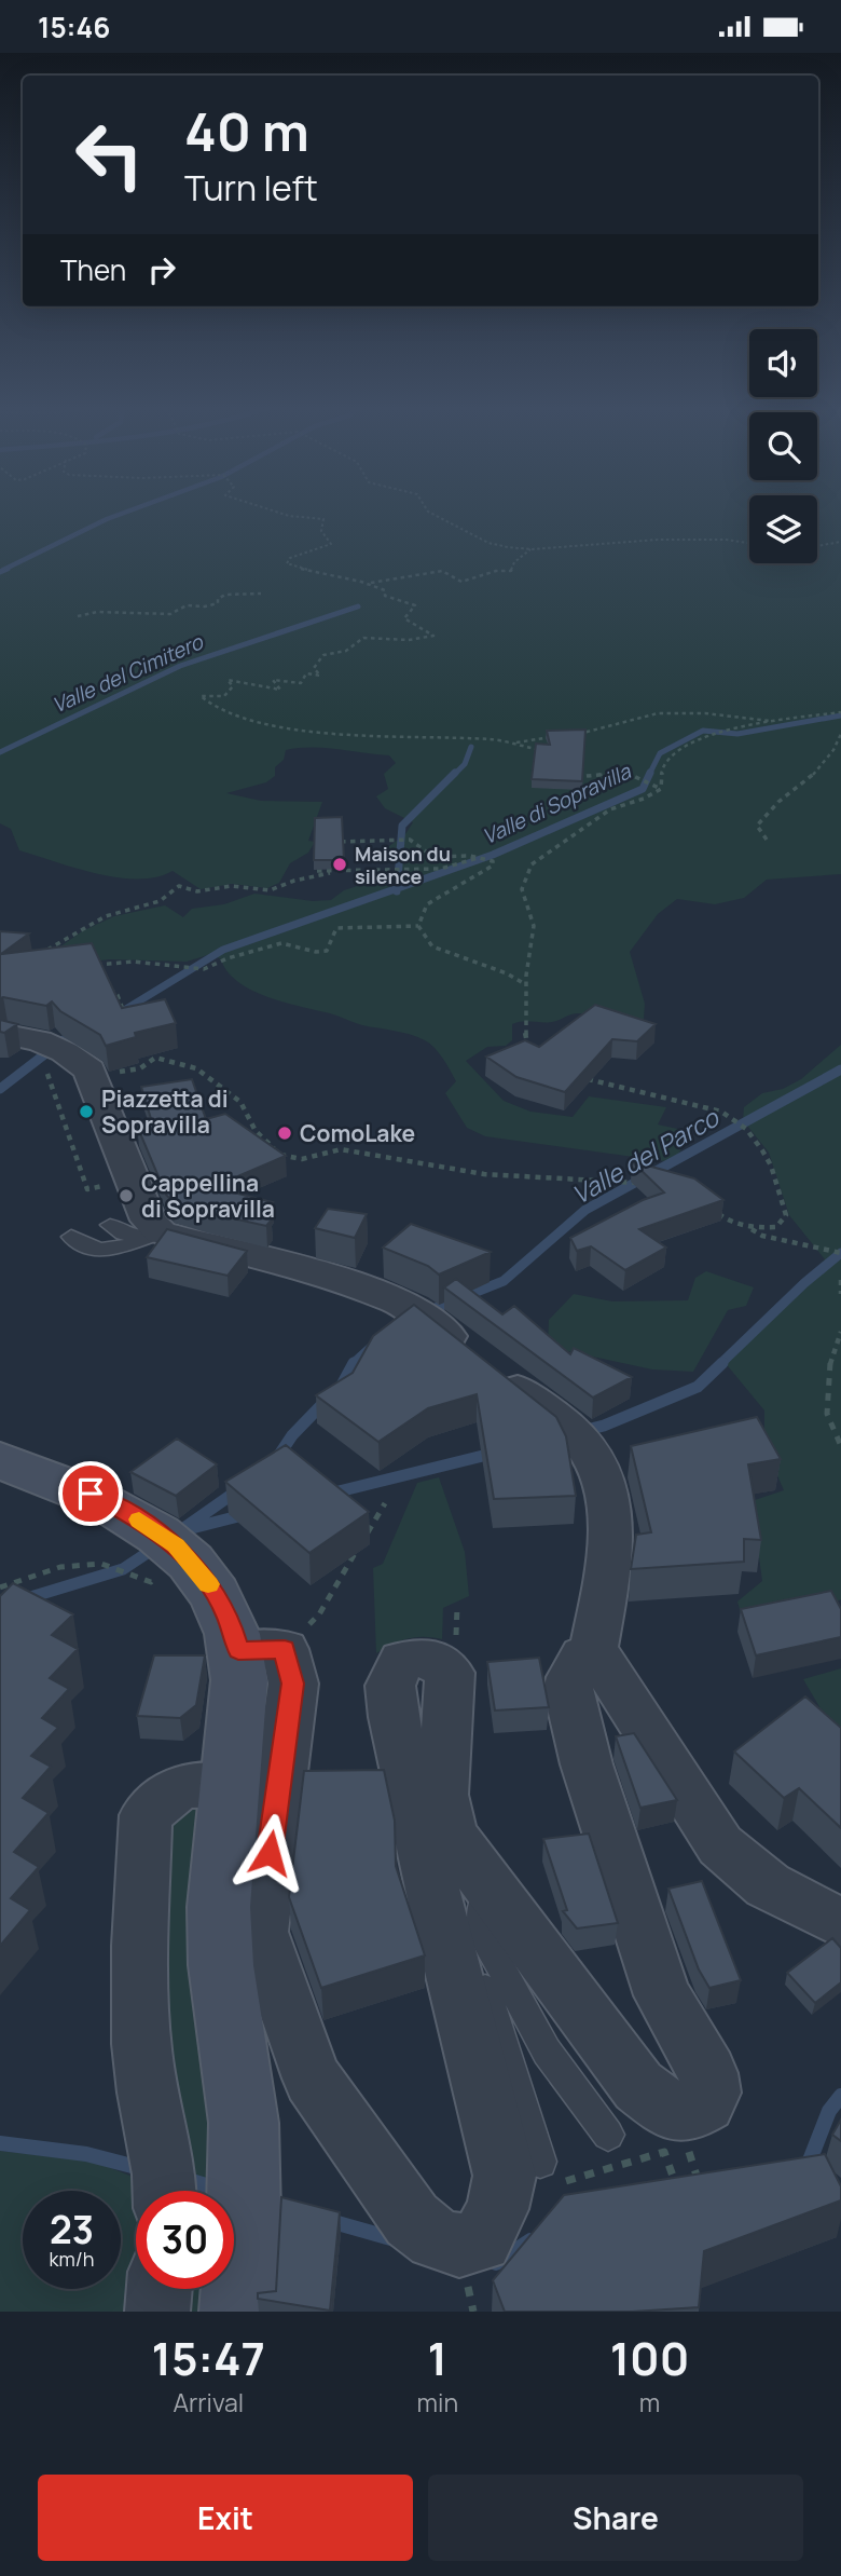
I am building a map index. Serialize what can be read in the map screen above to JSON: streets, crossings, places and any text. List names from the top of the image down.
{
  "water": ["Valle del Cimitero", "Valle di Sopravilla", "Valle del Parco"],
  "places": [
    "Maison du silence",
    "Piazzetta di Sopravilla",
    "ComoLake",
    "Cappellina di Sopravilla"
  ],
  "page": {
    "status": "15:46",
    "turn": ["40 m", "Turn left"],
    "then": "Then",
    "speed": "23 km/h",
    "limit": "30",
    "eta": [
      "15:47",
      "Arrival",
      "1",
      "min",
      "100",
      "m"
    ],
    "buttons": ["Exit", "Share"]
  }
}
